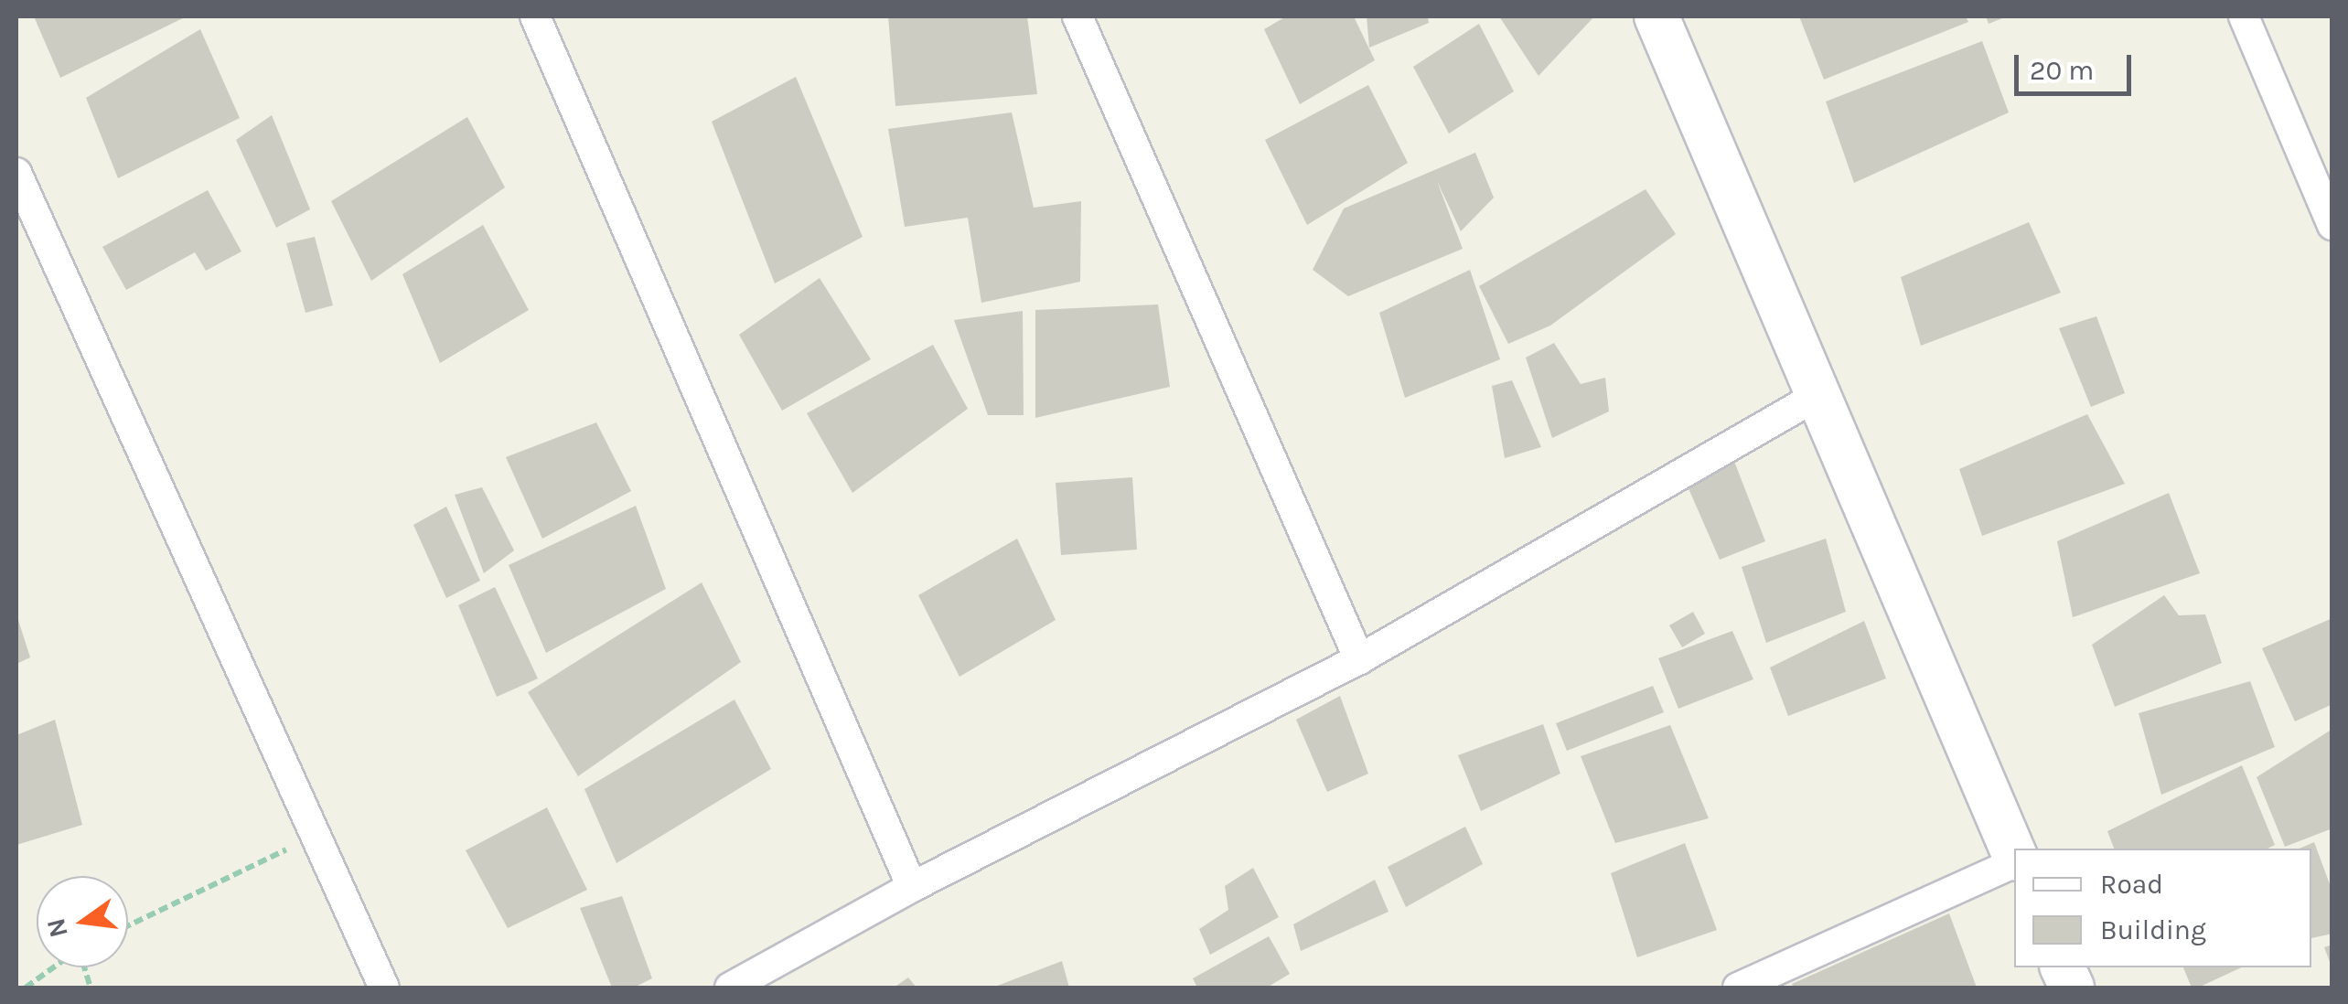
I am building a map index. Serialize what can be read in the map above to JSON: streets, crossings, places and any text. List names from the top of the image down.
{
  "legend": ["Road", "Building"],
  "scale_bar": "20 m",
  "north": "left"
}
